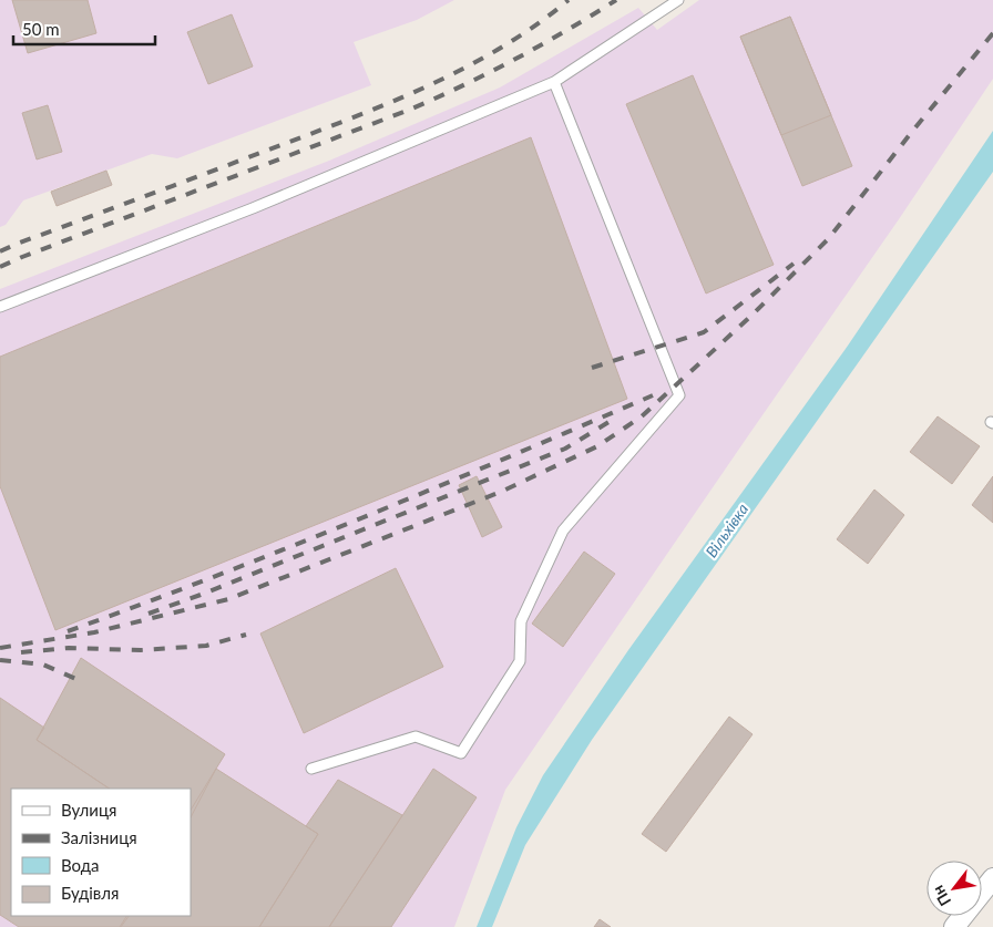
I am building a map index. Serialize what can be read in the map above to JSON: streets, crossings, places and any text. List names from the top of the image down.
{
  "water": ["Вільхівка"],
  "legend": [
    "Вулиця",
    "Залізниця",
    "Вода",
    "Будівля"
  ],
  "scale_bar": "50 m",
  "north": "bottom left"
}
